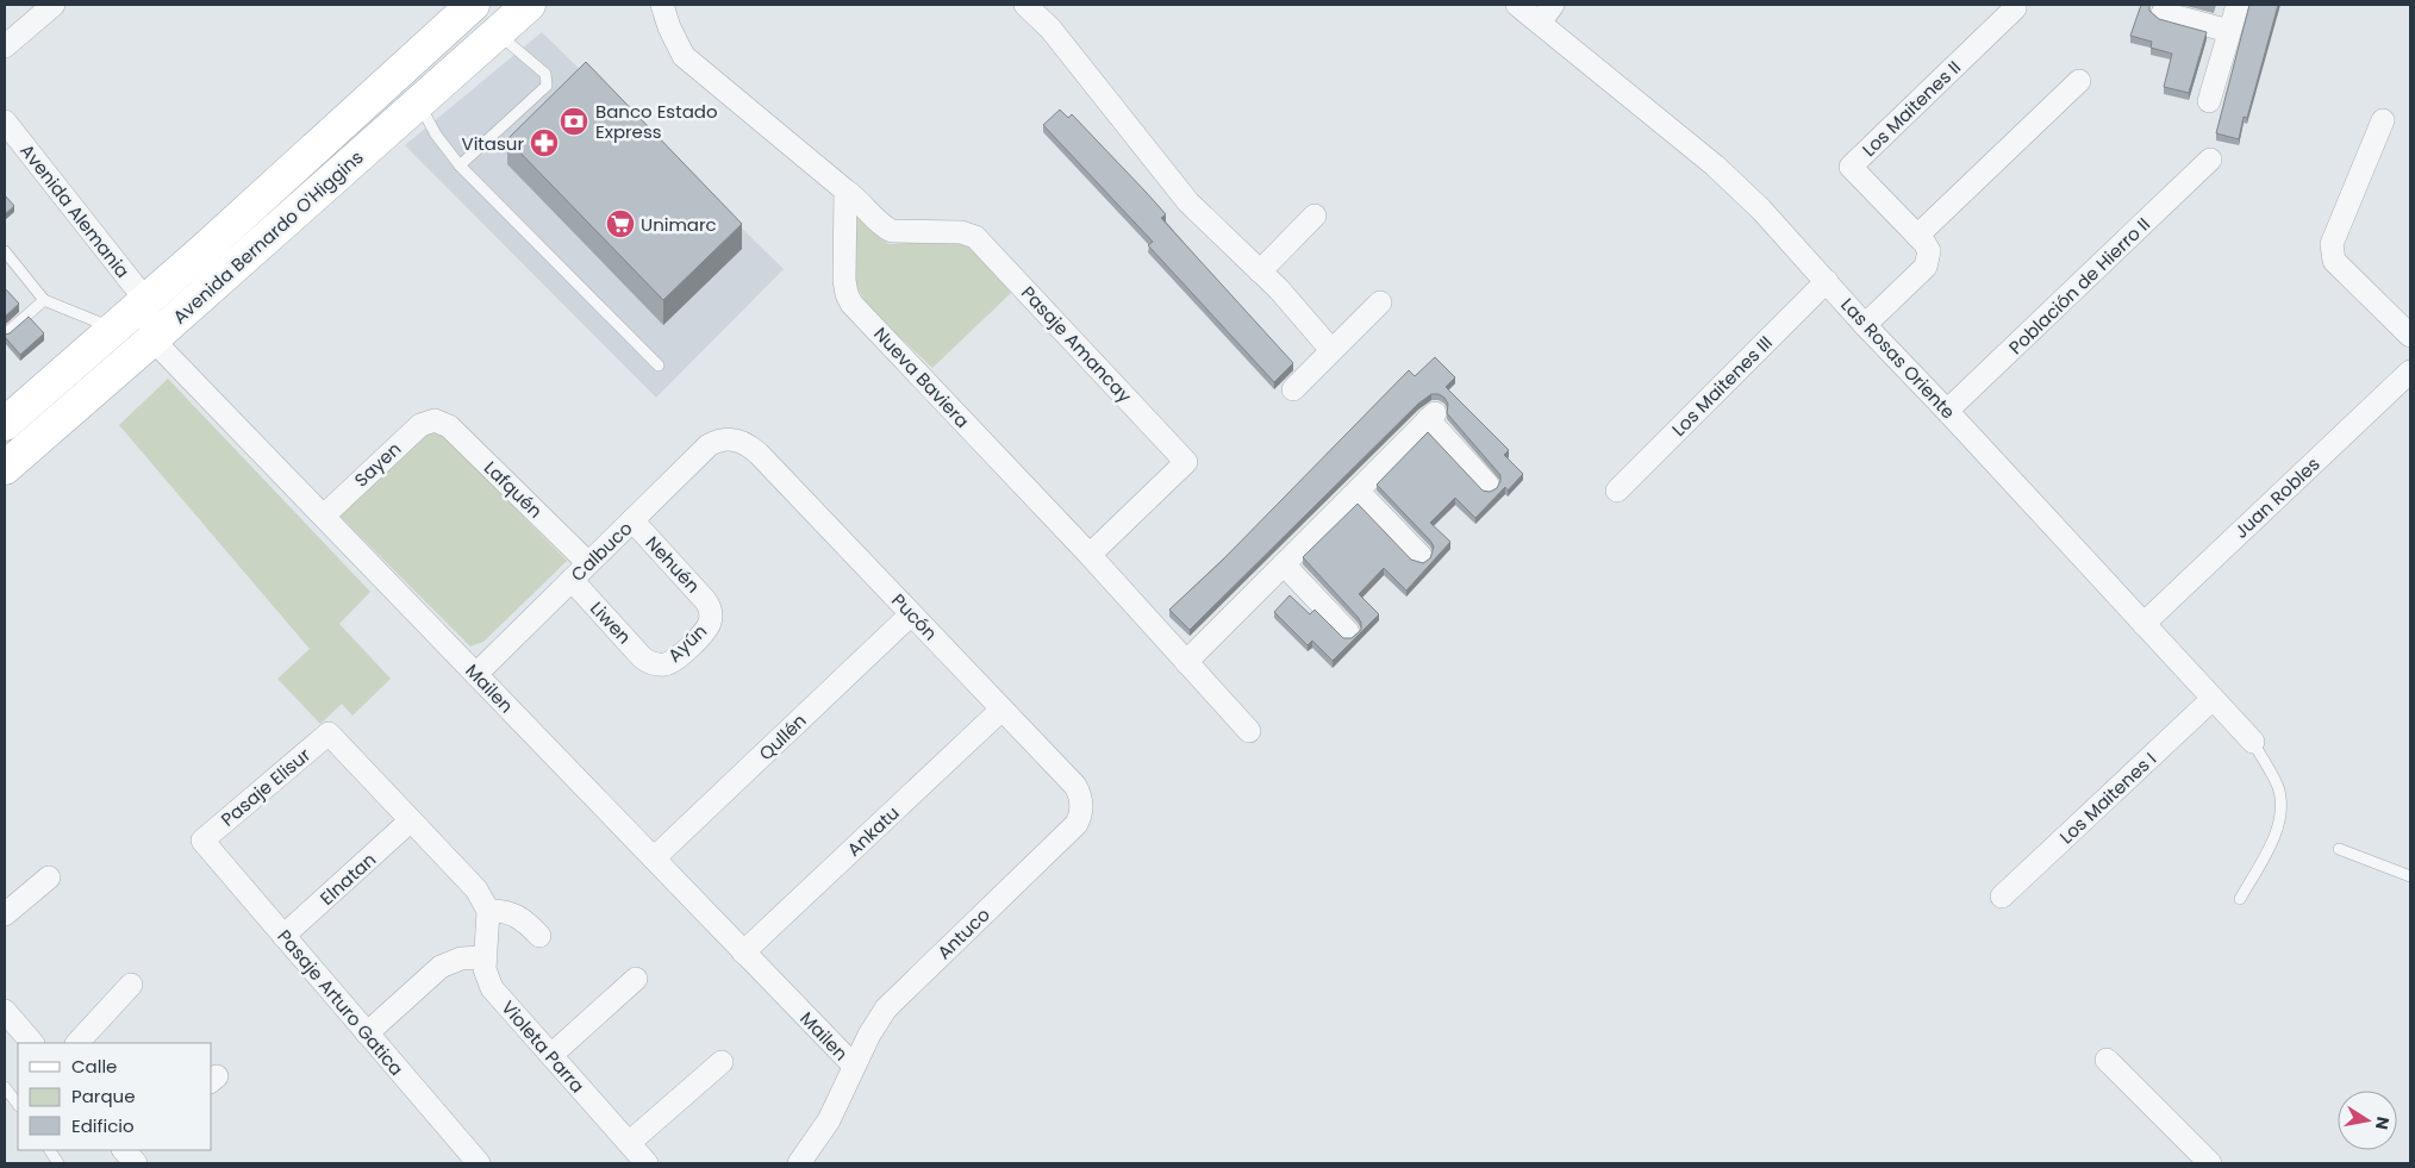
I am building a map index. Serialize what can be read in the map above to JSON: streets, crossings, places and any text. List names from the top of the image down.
{
  "streets": {
    "main road": ["Avenida Bernardo O'Higgins"],
    "street": [
      "Los Maitenes II",
      "Avenida Alemania",
      "Población de Hierro II",
      "Pasaje Amancay",
      "Las Rosas Oriente",
      "Nueva Baviera",
      "Los Maitenes III",
      "Sayen",
      "Lafquén",
      "Juan Robles",
      "Calbuco",
      "Nehuén",
      "Pucón",
      "Liwen",
      "Ayún",
      "Mailen",
      "Qullén",
      "Pasaje Elisur",
      "Los Maitenes I",
      "Ankatu",
      "Elnatan",
      "Antuco",
      "Pasaje Arturo Gatica",
      "Violeta Parra"
    ]
  },
  "crossings": [
    ["Los Maitenes II", "Las Rosas Oriente"],
    ["Avenida Alemania", "Avenida Bernardo O'Higgins"],
    ["Avenida Bernardo O'Higgins", "Mailen"],
    ["Población de Hierro II", "Las Rosas Oriente"],
    ["Pasaje Amancay", "Nueva Baviera"],
    ["Las Rosas Oriente", "Los Maitenes III"],
    ["Las Rosas Oriente", "Juan Robles"],
    ["Las Rosas Oriente", "Los Maitenes I"],
    ["Sayen", "Lafquén"],
    ["Sayen", "Mailen"],
    ["Lafquén", "Calbuco"],
    ["Calbuco", "Nehuén"],
    ["Calbuco", "Pucón"],
    ["Calbuco", "Liwen"],
    ["Calbuco", "Mailen"],
    ["Nehuén", "Ayún"],
    ["Pucón", "Qullén"],
    ["Pucón", "Ankatu"],
    ["Pucón", "Antuco"],
    ["Liwen", "Ayún"],
    ["Mailen", "Qullén"],
    ["Mailen", "Ankatu"],
    ["Mailen", "Antuco"],
    ["Pasaje Elisur", "Elnatan"],
    ["Pasaje Elisur", "Pasaje Arturo Gatica"],
    ["Elnatan", "Pasaje Arturo Gatica"]
  ],
  "places": {
    "bank": ["Banco Estado Express"],
    "pharmacy": ["Vitasur"],
    "supermarket": ["Unimarc"]
  },
  "legend": ["Calle", "Parque", "Edificio"],
  "north": "right"
}
